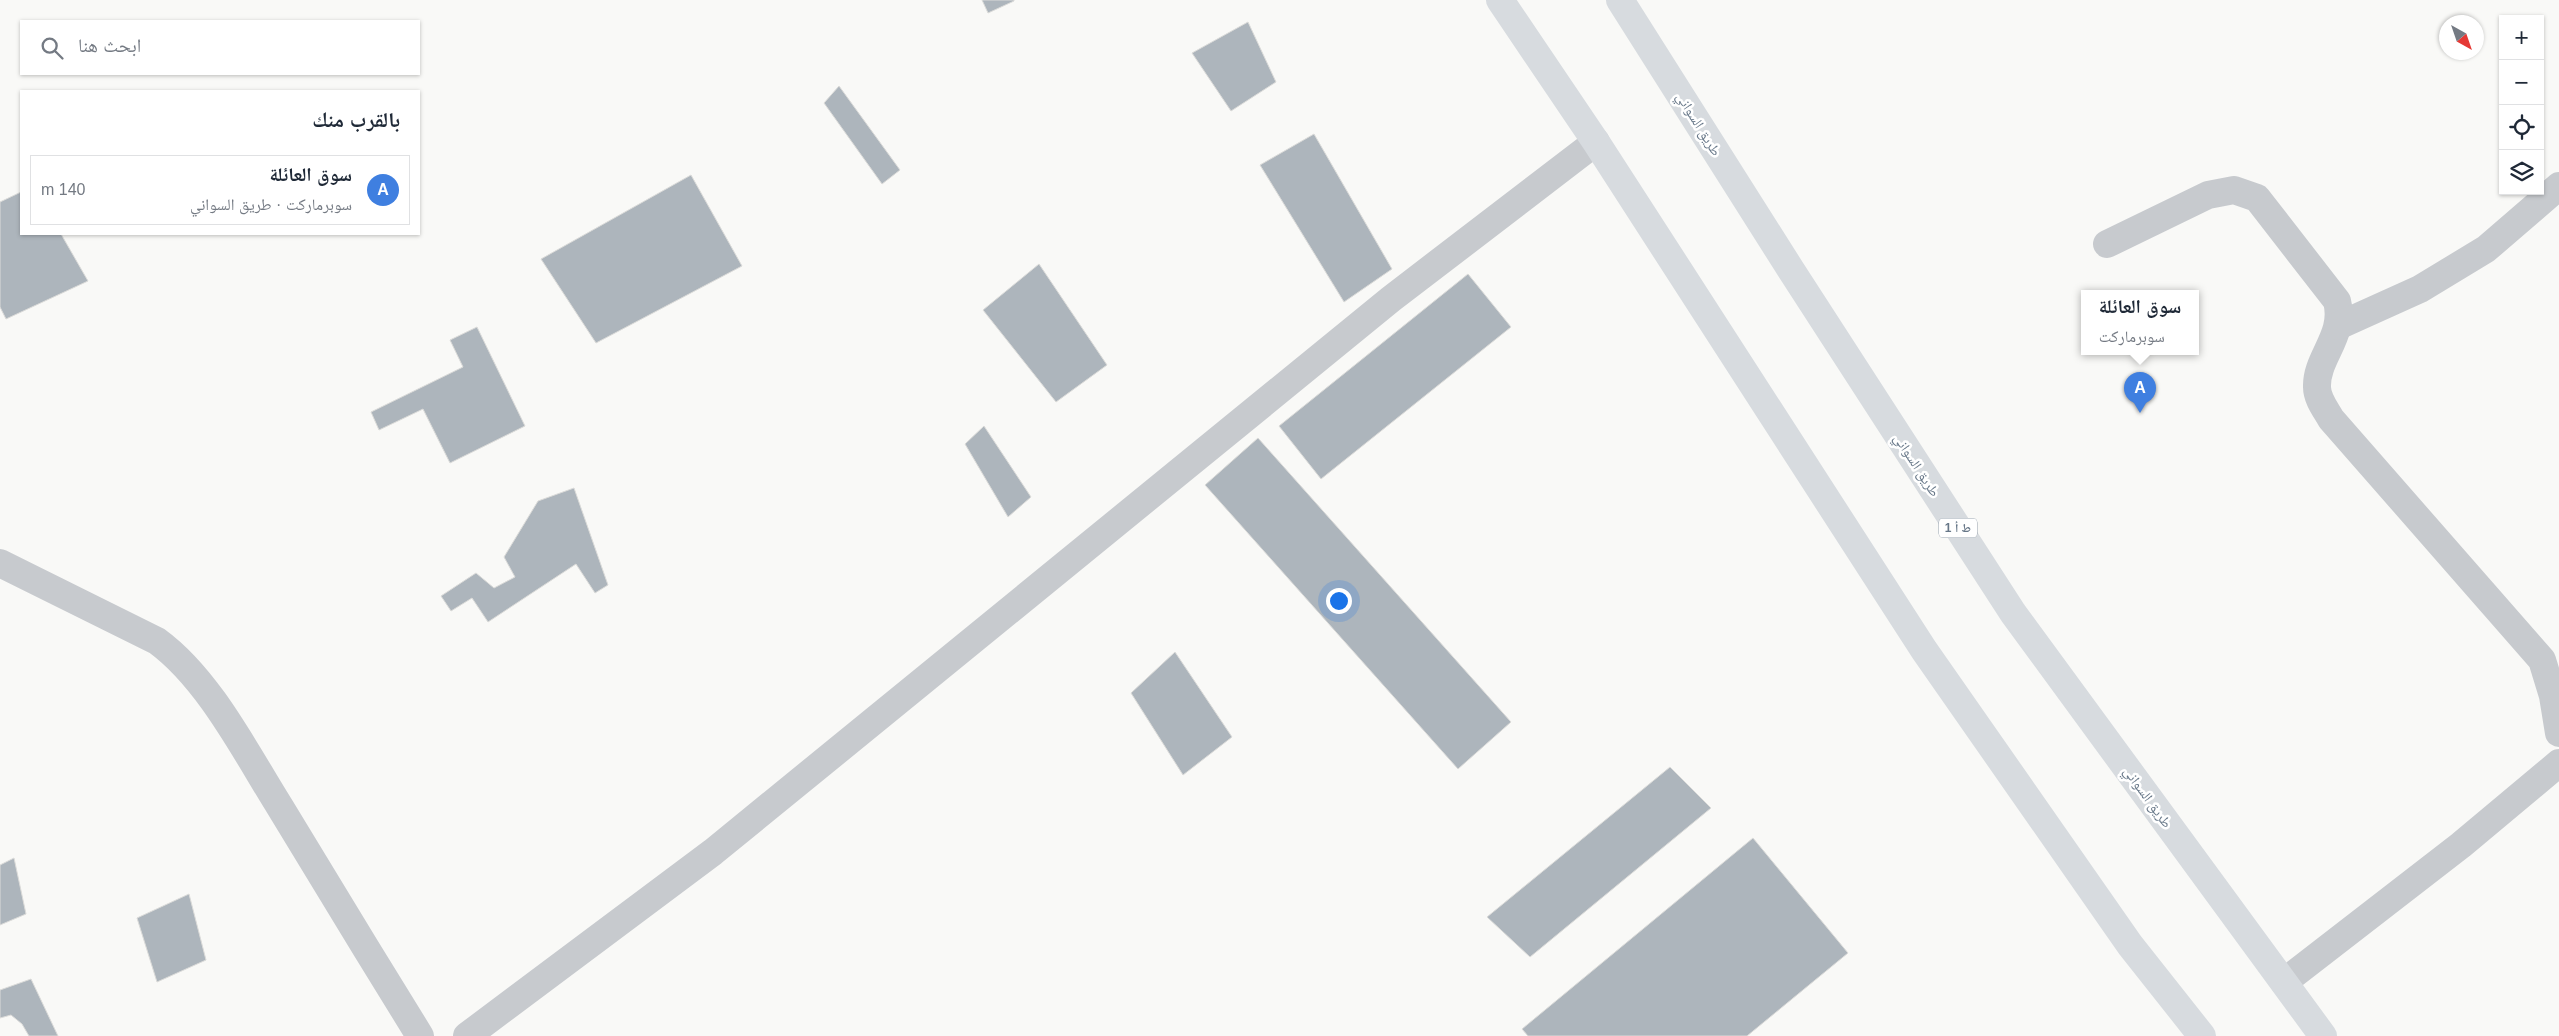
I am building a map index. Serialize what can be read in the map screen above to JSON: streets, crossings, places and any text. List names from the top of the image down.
{
  "streets": {
    "highway": ["طريق السواني", "ط أ 1"]
  },
  "north": "bottom right",
  "page": {
    "map_buttons": ["+", "−"],
    "search": "ابحث هنا",
    "heading": "بالقرب منك",
    "list": [
      {
        "mark": "A",
        "name": "سوق العائلة",
        "note": "سوبرماركت · طريق السواني",
        "value": "140 m"
      }
    ],
    "popup": ["سوق العائلة", "سوبرماركت"],
    "pins": "A"
  }
}
